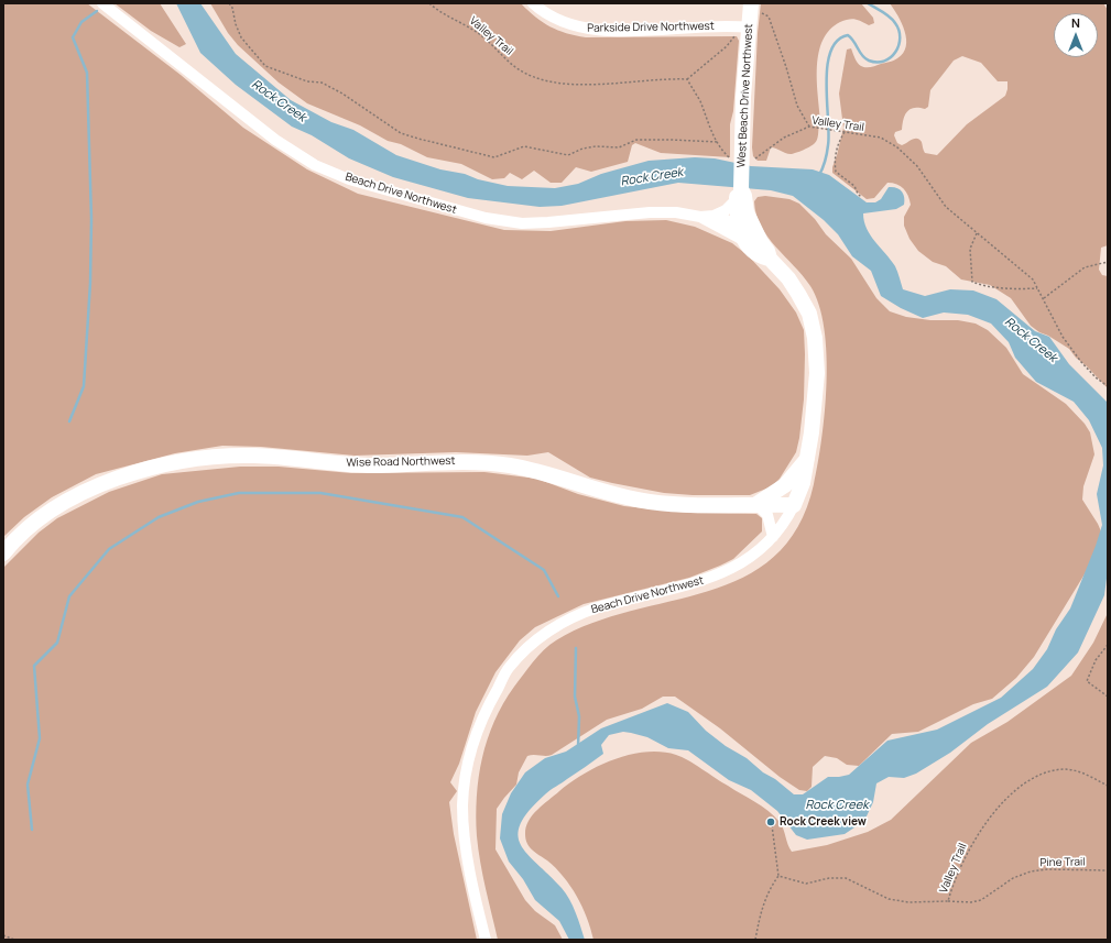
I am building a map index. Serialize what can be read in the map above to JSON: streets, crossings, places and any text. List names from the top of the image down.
{
  "streets": {
    "street": [
      "Parkside Drive Northwest",
      "West Beach Drive Northwest",
      "Beach Drive Northwest",
      "Wise Road Northwest"
    ],
    "path": ["Valley Trail", "Pine Trail"]
  },
  "crossings": [
    ["Parkside Drive Northwest", "West Beach Drive Northwest"],
    ["Valley Trail", "West Beach Drive Northwest"],
    ["Valley Trail", "Pine Trail"],
    ["West Beach Drive Northwest", "Beach Drive Northwest"],
    ["Beach Drive Northwest", "Wise Road Northwest"]
  ],
  "water": ["Rock Creek"],
  "places": ["Rock Creek view"],
  "north": "top"
}
